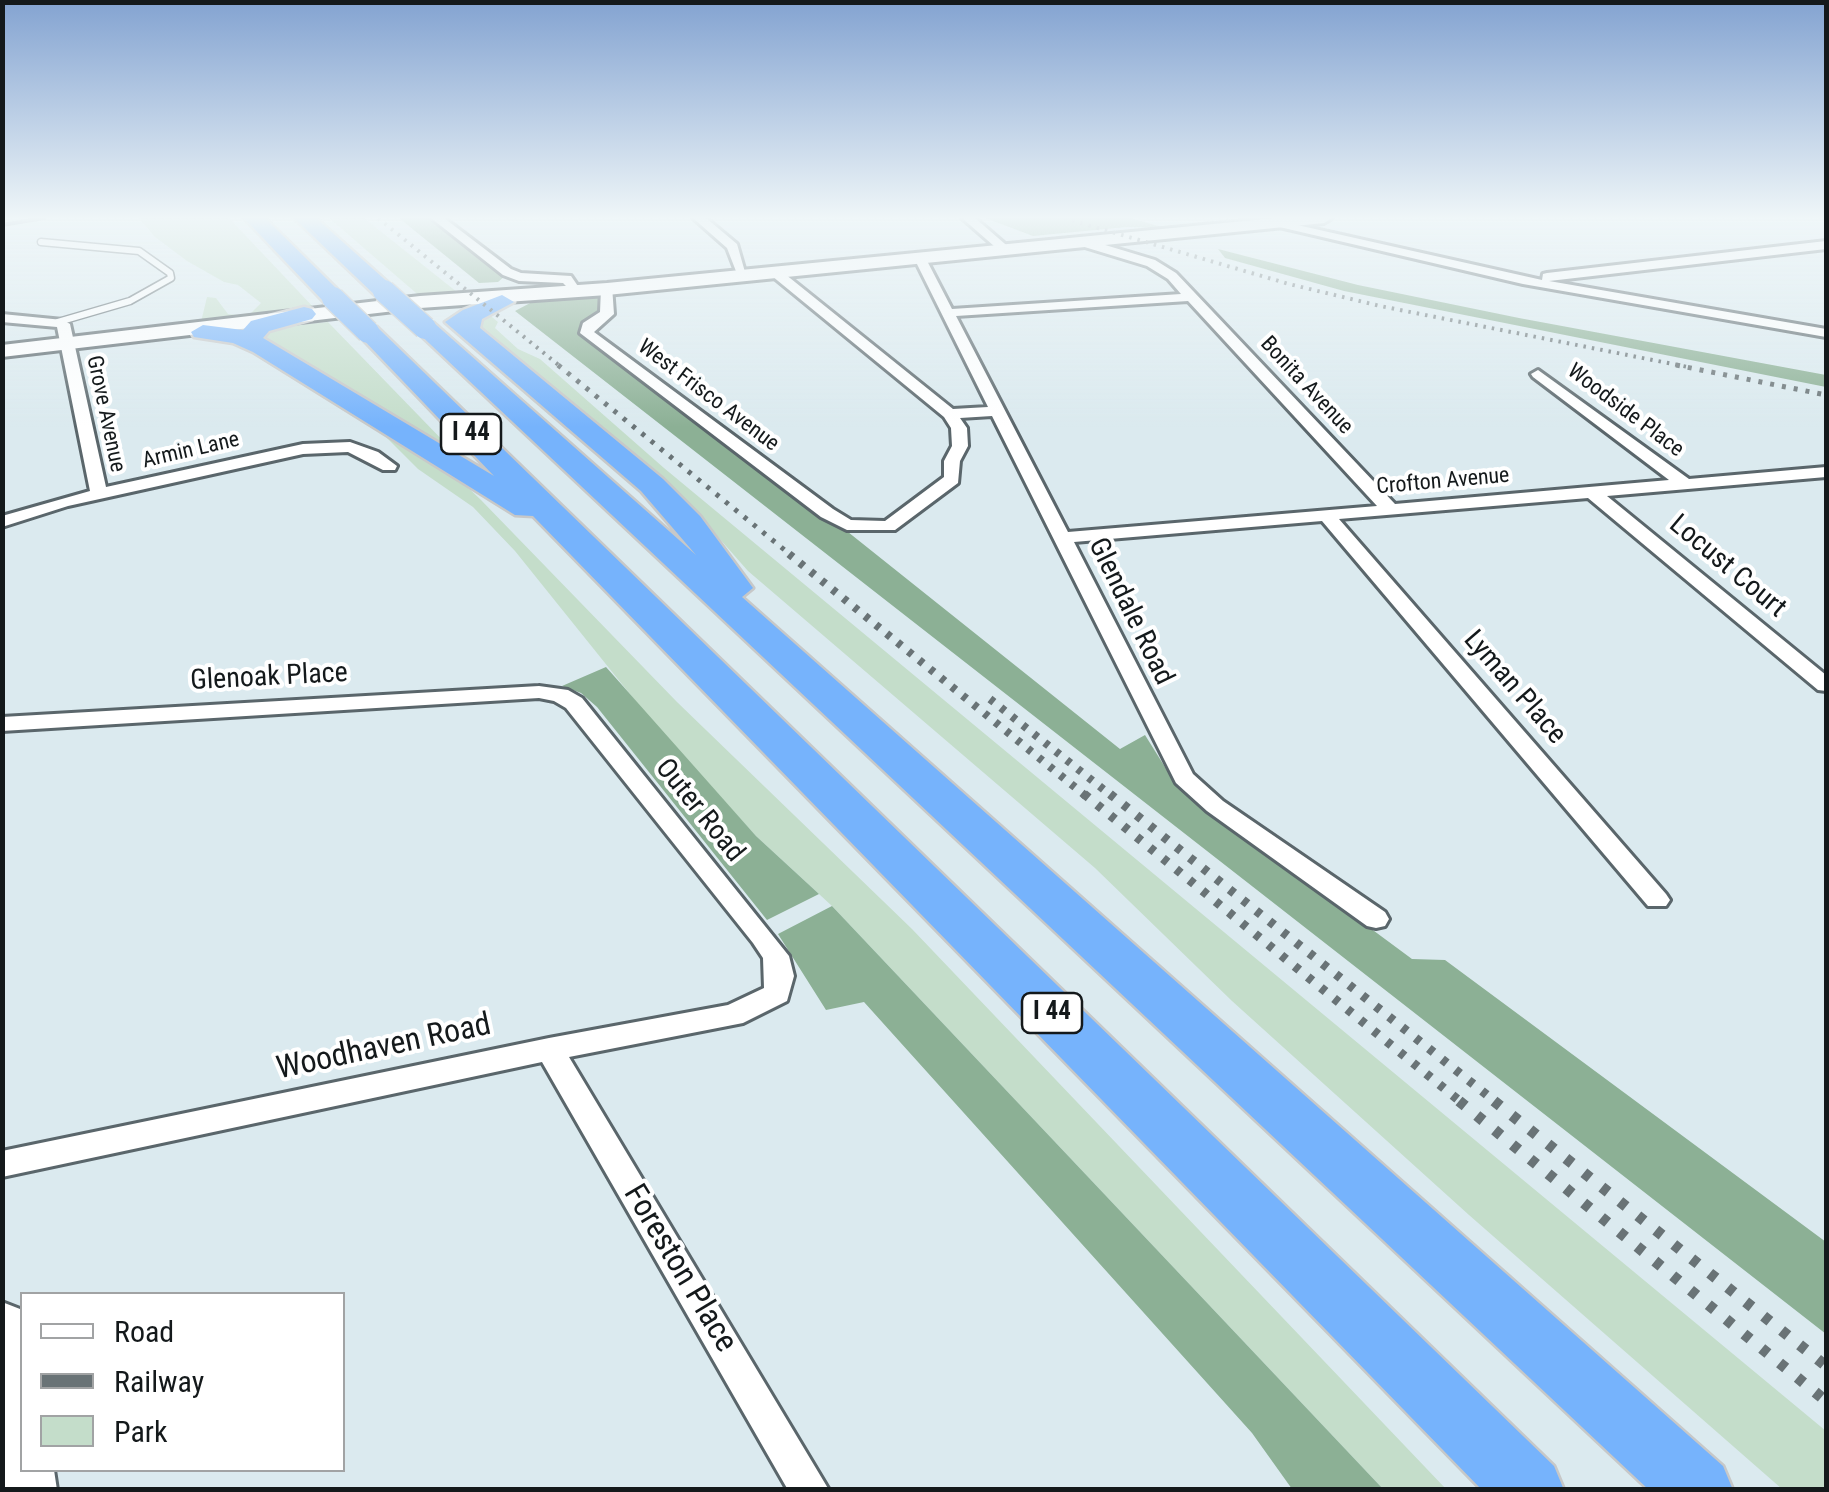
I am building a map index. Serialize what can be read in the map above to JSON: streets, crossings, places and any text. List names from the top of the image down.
{
  "streets": {
    "highway": ["I 44"],
    "street": [
      "Bonita Avenue",
      "West Frisco Avenue",
      "Woodside Place",
      "Grove Avenue",
      "Armin Lane",
      "Crofton Avenue",
      "Locust Court",
      "Glendale Road",
      "Glenoak Place",
      "Lyman Place",
      "Outer Road",
      "Woodhaven Road",
      "Foreston Place"
    ]
  },
  "crossings": [
    ["Bonita Avenue", "Crofton Avenue"],
    ["Woodside Place", "Crofton Avenue"],
    ["Grove Avenue", "Armin Lane"],
    ["Crofton Avenue", "Locust Court"],
    ["Crofton Avenue", "Glendale Road"],
    ["Crofton Avenue", "Lyman Place"],
    ["Glenoak Place", "Outer Road"],
    ["Outer Road", "Woodhaven Road"],
    ["Woodhaven Road", "Foreston Place"]
  ],
  "legend": ["Road", "Railway", "Park"]
}
